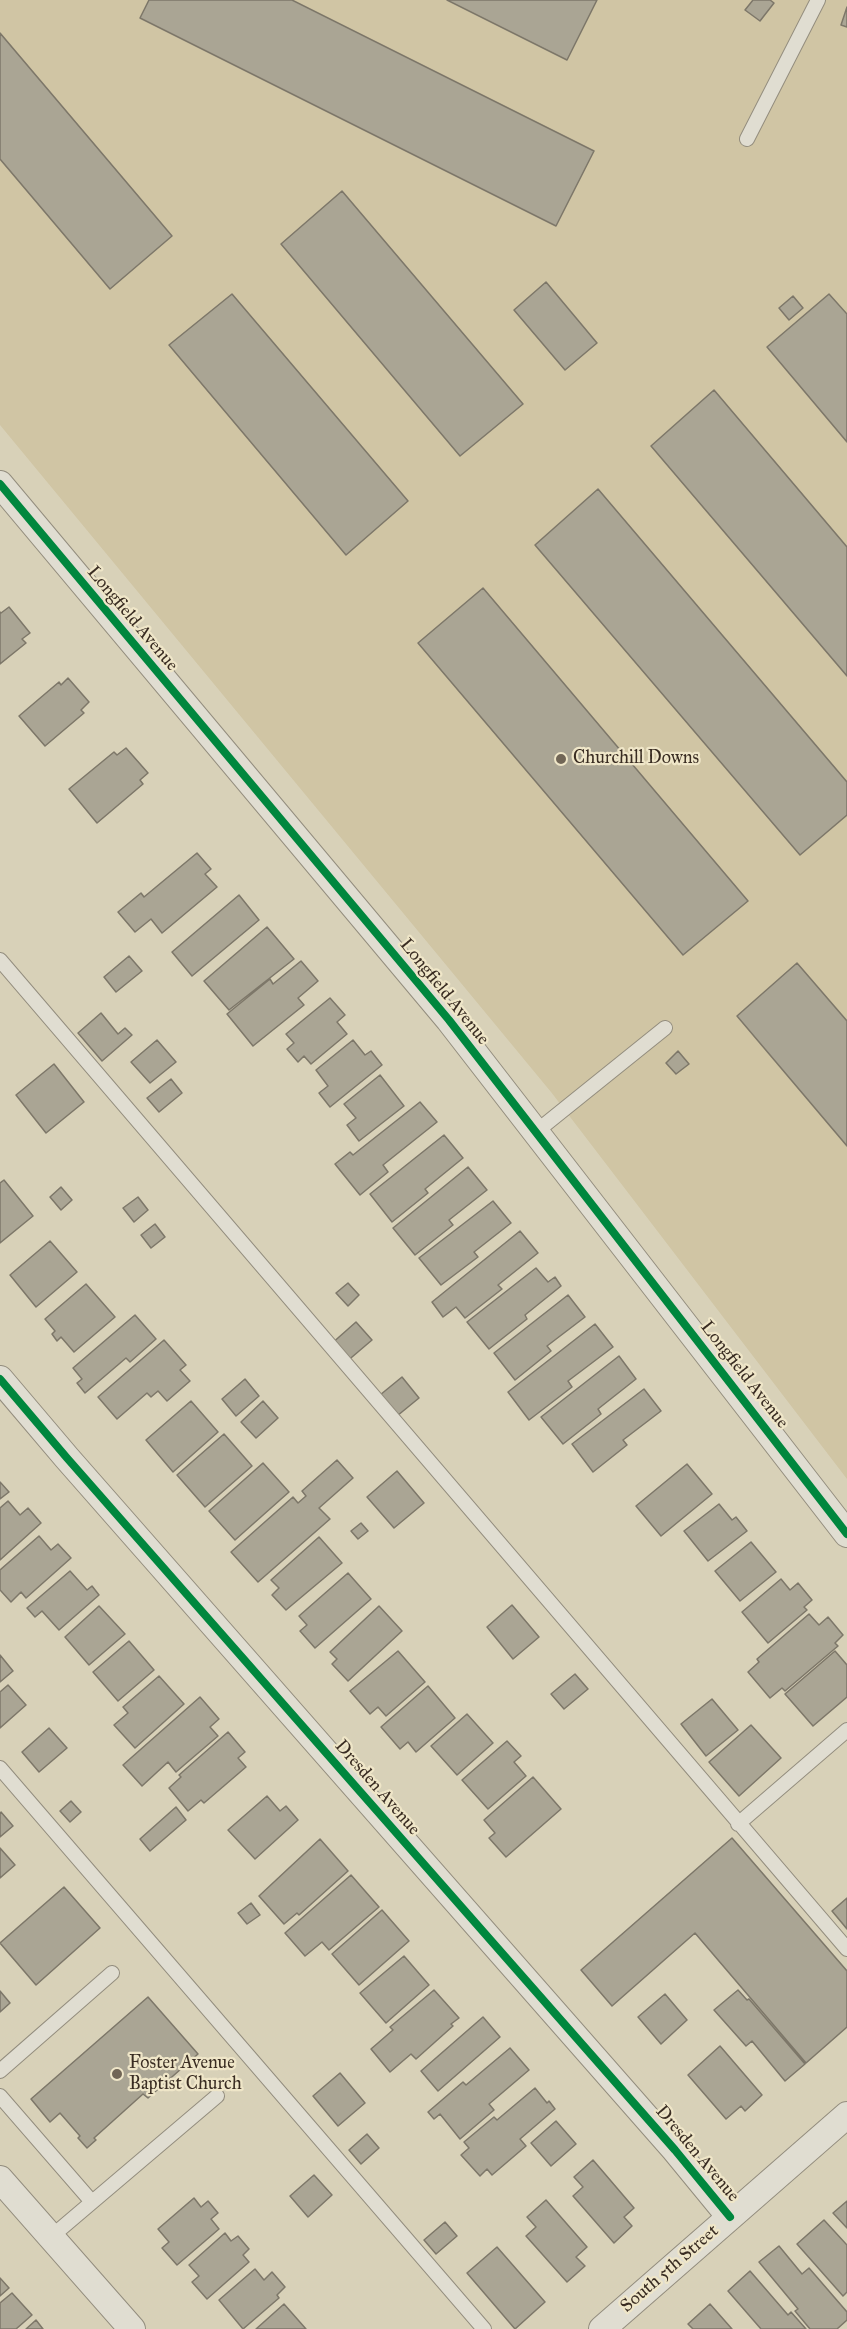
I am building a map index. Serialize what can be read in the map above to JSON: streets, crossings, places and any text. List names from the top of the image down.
{
  "streets": {
    "street": ["Longfield Avenue", "Dresden Avenue", "South 5th Street"]
  },
  "crossings": [
    ["Dresden Avenue", "South 5th Street"]
  ],
  "places": ["Churchill Downs", "Foster Avenue Baptist Church"]
}
